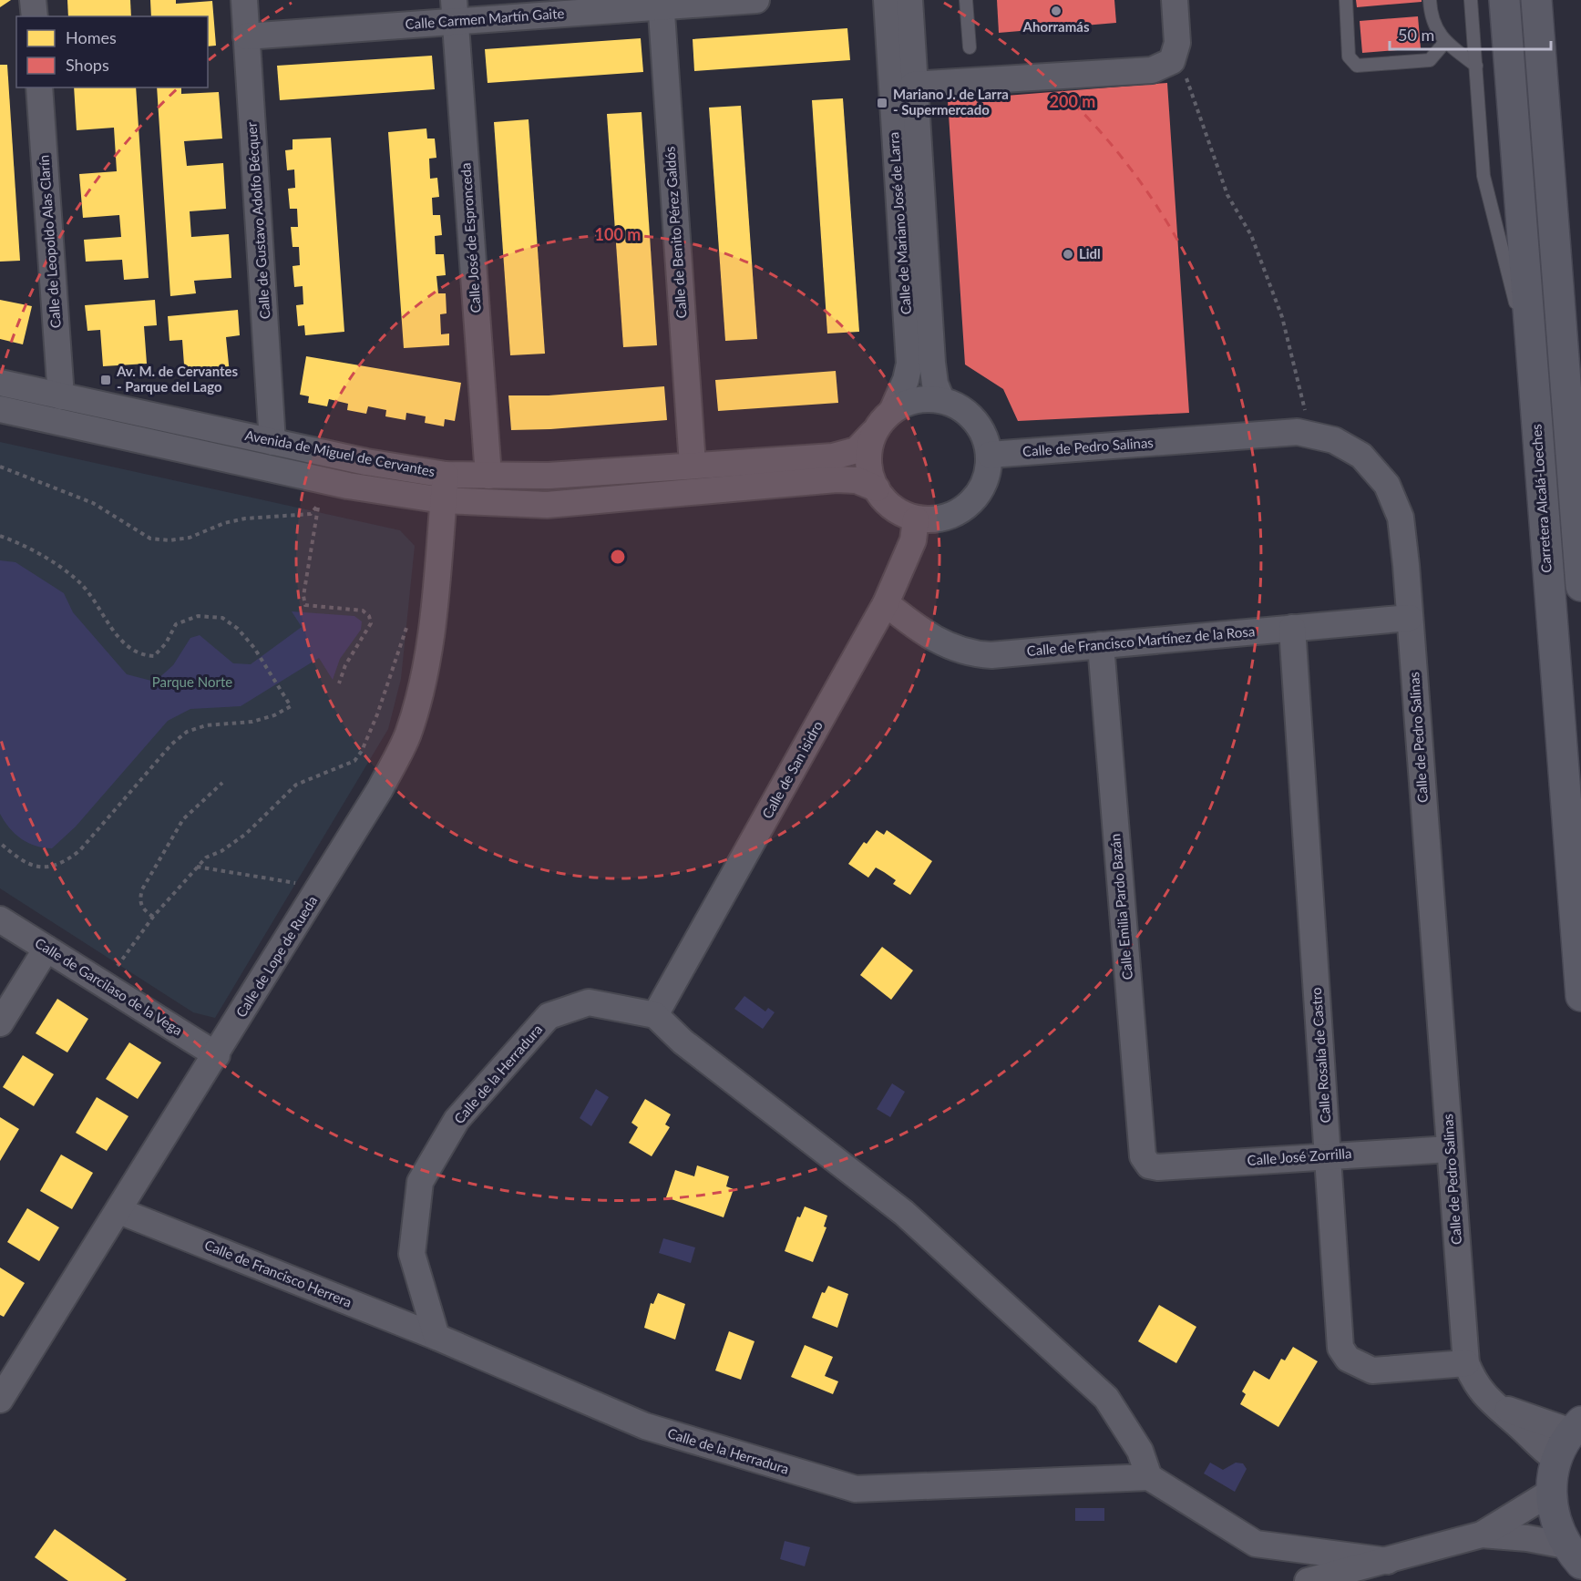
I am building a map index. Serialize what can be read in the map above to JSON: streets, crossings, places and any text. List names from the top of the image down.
{
  "streets": {
    "main road": ["Carretera Alcalá-Loeches"],
    "street": [
      "Calle Carmen Martín Gaite",
      "Calle de Gustavo Adolfo Bécquer",
      "Calle de Mariano José de Larra",
      "Calle de Benito Pérez Galdós",
      "Calle José de Espronceda",
      "Calle de Leopoldo Alas Clarín",
      "Calle de Pedro Salinas",
      "Avenida de Miguel de Cervantes",
      "Calle de Francisco Martínez de la Rosa",
      "Calle de San isidro",
      "Calle Emilia Pardo Bazán",
      "Calle de Lope de Rueda",
      "Calle de Garcilaso de la Vega",
      "Calle Rosalía de Castro",
      "Calle de la Herradura",
      "Calle José Zorrilla",
      "Calle de Francisco Herrera"
    ]
  },
  "crossings": [
    ["Calle Carmen Martín Gaite", "Calle de Gustavo Adolfo Bécquer"],
    ["Calle Carmen Martín Gaite", "Calle de Benito Pérez Galdós"],
    ["Calle Carmen Martín Gaite", "Calle José de Espronceda"],
    ["Calle de Gustavo Adolfo Bécquer", "Avenida de Miguel de Cervantes"],
    ["Calle de Mariano José de Larra", "Calle de Pedro Salinas"],
    ["Calle de Mariano José de Larra", "Avenida de Miguel de Cervantes"],
    ["Calle de Mariano José de Larra", "Calle de San isidro"],
    ["Calle de Benito Pérez Galdós", "Avenida de Miguel de Cervantes"],
    ["Calle José de Espronceda", "Avenida de Miguel de Cervantes"],
    ["Calle de Leopoldo Alas Clarín", "Avenida de Miguel de Cervantes"],
    ["Calle de Pedro Salinas", "Avenida de Miguel de Cervantes"],
    ["Calle de Pedro Salinas", "Calle de Francisco Martínez de la Rosa"],
    ["Calle de Pedro Salinas", "Calle de San isidro"],
    ["Calle de Pedro Salinas", "Calle Rosalía de Castro"],
    ["Calle de Pedro Salinas", "Calle José Zorrilla"],
    ["Avenida de Miguel de Cervantes", "Calle de San isidro"],
    ["Avenida de Miguel de Cervantes", "Calle de Lope de Rueda"],
    ["Calle de Francisco Martínez de la Rosa", "Calle de San isidro"],
    ["Calle de Francisco Martínez de la Rosa", "Calle Emilia Pardo Bazán"],
    ["Calle de Francisco Martínez de la Rosa", "Calle Rosalía de Castro"],
    ["Calle de San isidro", "Calle de la Herradura"],
    ["Calle Emilia Pardo Bazán", "Calle José Zorrilla"],
    ["Calle de Lope de Rueda", "Calle de Garcilaso de la Vega"],
    ["Calle de Lope de Rueda", "Calle de Francisco Herrera"],
    ["Calle Rosalía de Castro", "Calle José Zorrilla"],
    ["Calle de la Herradura", "Calle de Francisco Herrera"]
  ],
  "parks": ["Parque Norte"],
  "places": {
    "other": ["Ahorramás", "Lidl"],
    "transit": ["Mariano J. de Larra - Supermercado", "Av. M. de Cervantes - Parque del Lago"]
  },
  "legend": ["Homes", "Shops"],
  "scale_bar": "50 m",
  "rings": ["200 m", "100 m"]
}
